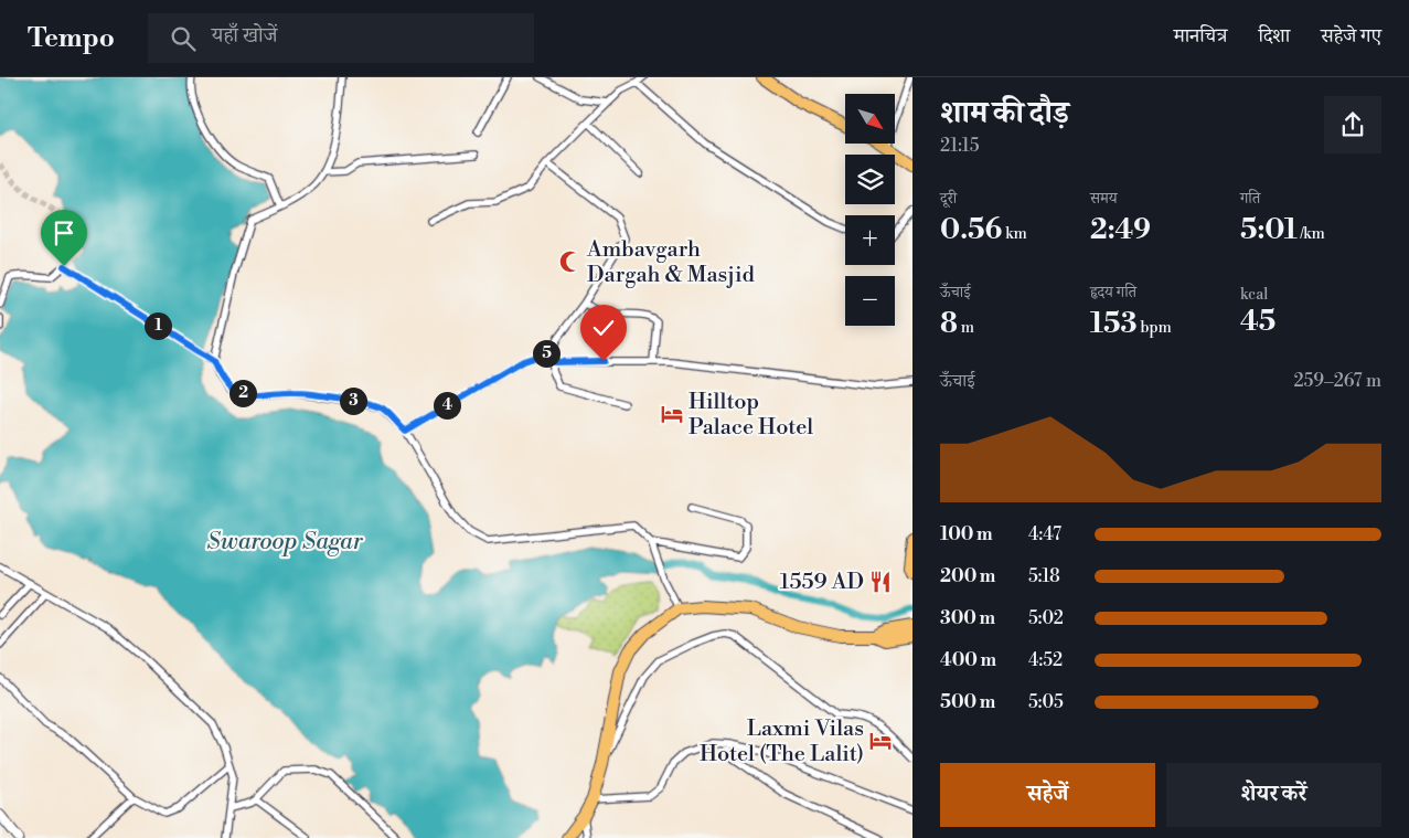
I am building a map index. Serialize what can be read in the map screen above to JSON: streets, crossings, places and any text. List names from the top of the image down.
{
  "water": ["Swaroop Sagar"],
  "places": {
    "mosque": ["Ambavgarh Dargah & Masjid"],
    "hotel": ["Hilltop Palace Hotel", "Laxmi Vilas Hotel (The Lalit)"],
    "restaurant": ["1559 AD"]
  },
  "north": "bottom right",
  "page": {
    "header": "Tempo",
    "search": "यहाँ खोजें",
    "nav": ["मानचित्र", "दिशा", "सहेजे गए"],
    "heading": ["शाम की दौड़", "21:15"],
    "map_buttons": ["+", "−"],
    "stats": [
      ["दूरी", "0.56 km"],
      ["समय", "2:49"],
      ["गति", "5:01 /km"],
      ["ऊँचाई", "8 m"],
      ["हृदय गति", "153 bpm"],
      ["kcal", "45"]
    ],
    "pins": [
      "1",
      "5",
      "2",
      "3",
      "4"
    ],
    "chart": ["ऊँचाई", "259–267 m"],
    "list": [
      {
        "name": "100 m",
        "note": "4:47"
      },
      {
        "name": "200 m",
        "note": "5:18"
      },
      {
        "name": "300 m",
        "note": "5:02"
      },
      {
        "name": "400 m",
        "note": "4:52"
      },
      {
        "name": "500 m",
        "note": "5:05"
      }
    ],
    "buttons": ["सहेजें", "शेयर करें"]
  }
}
